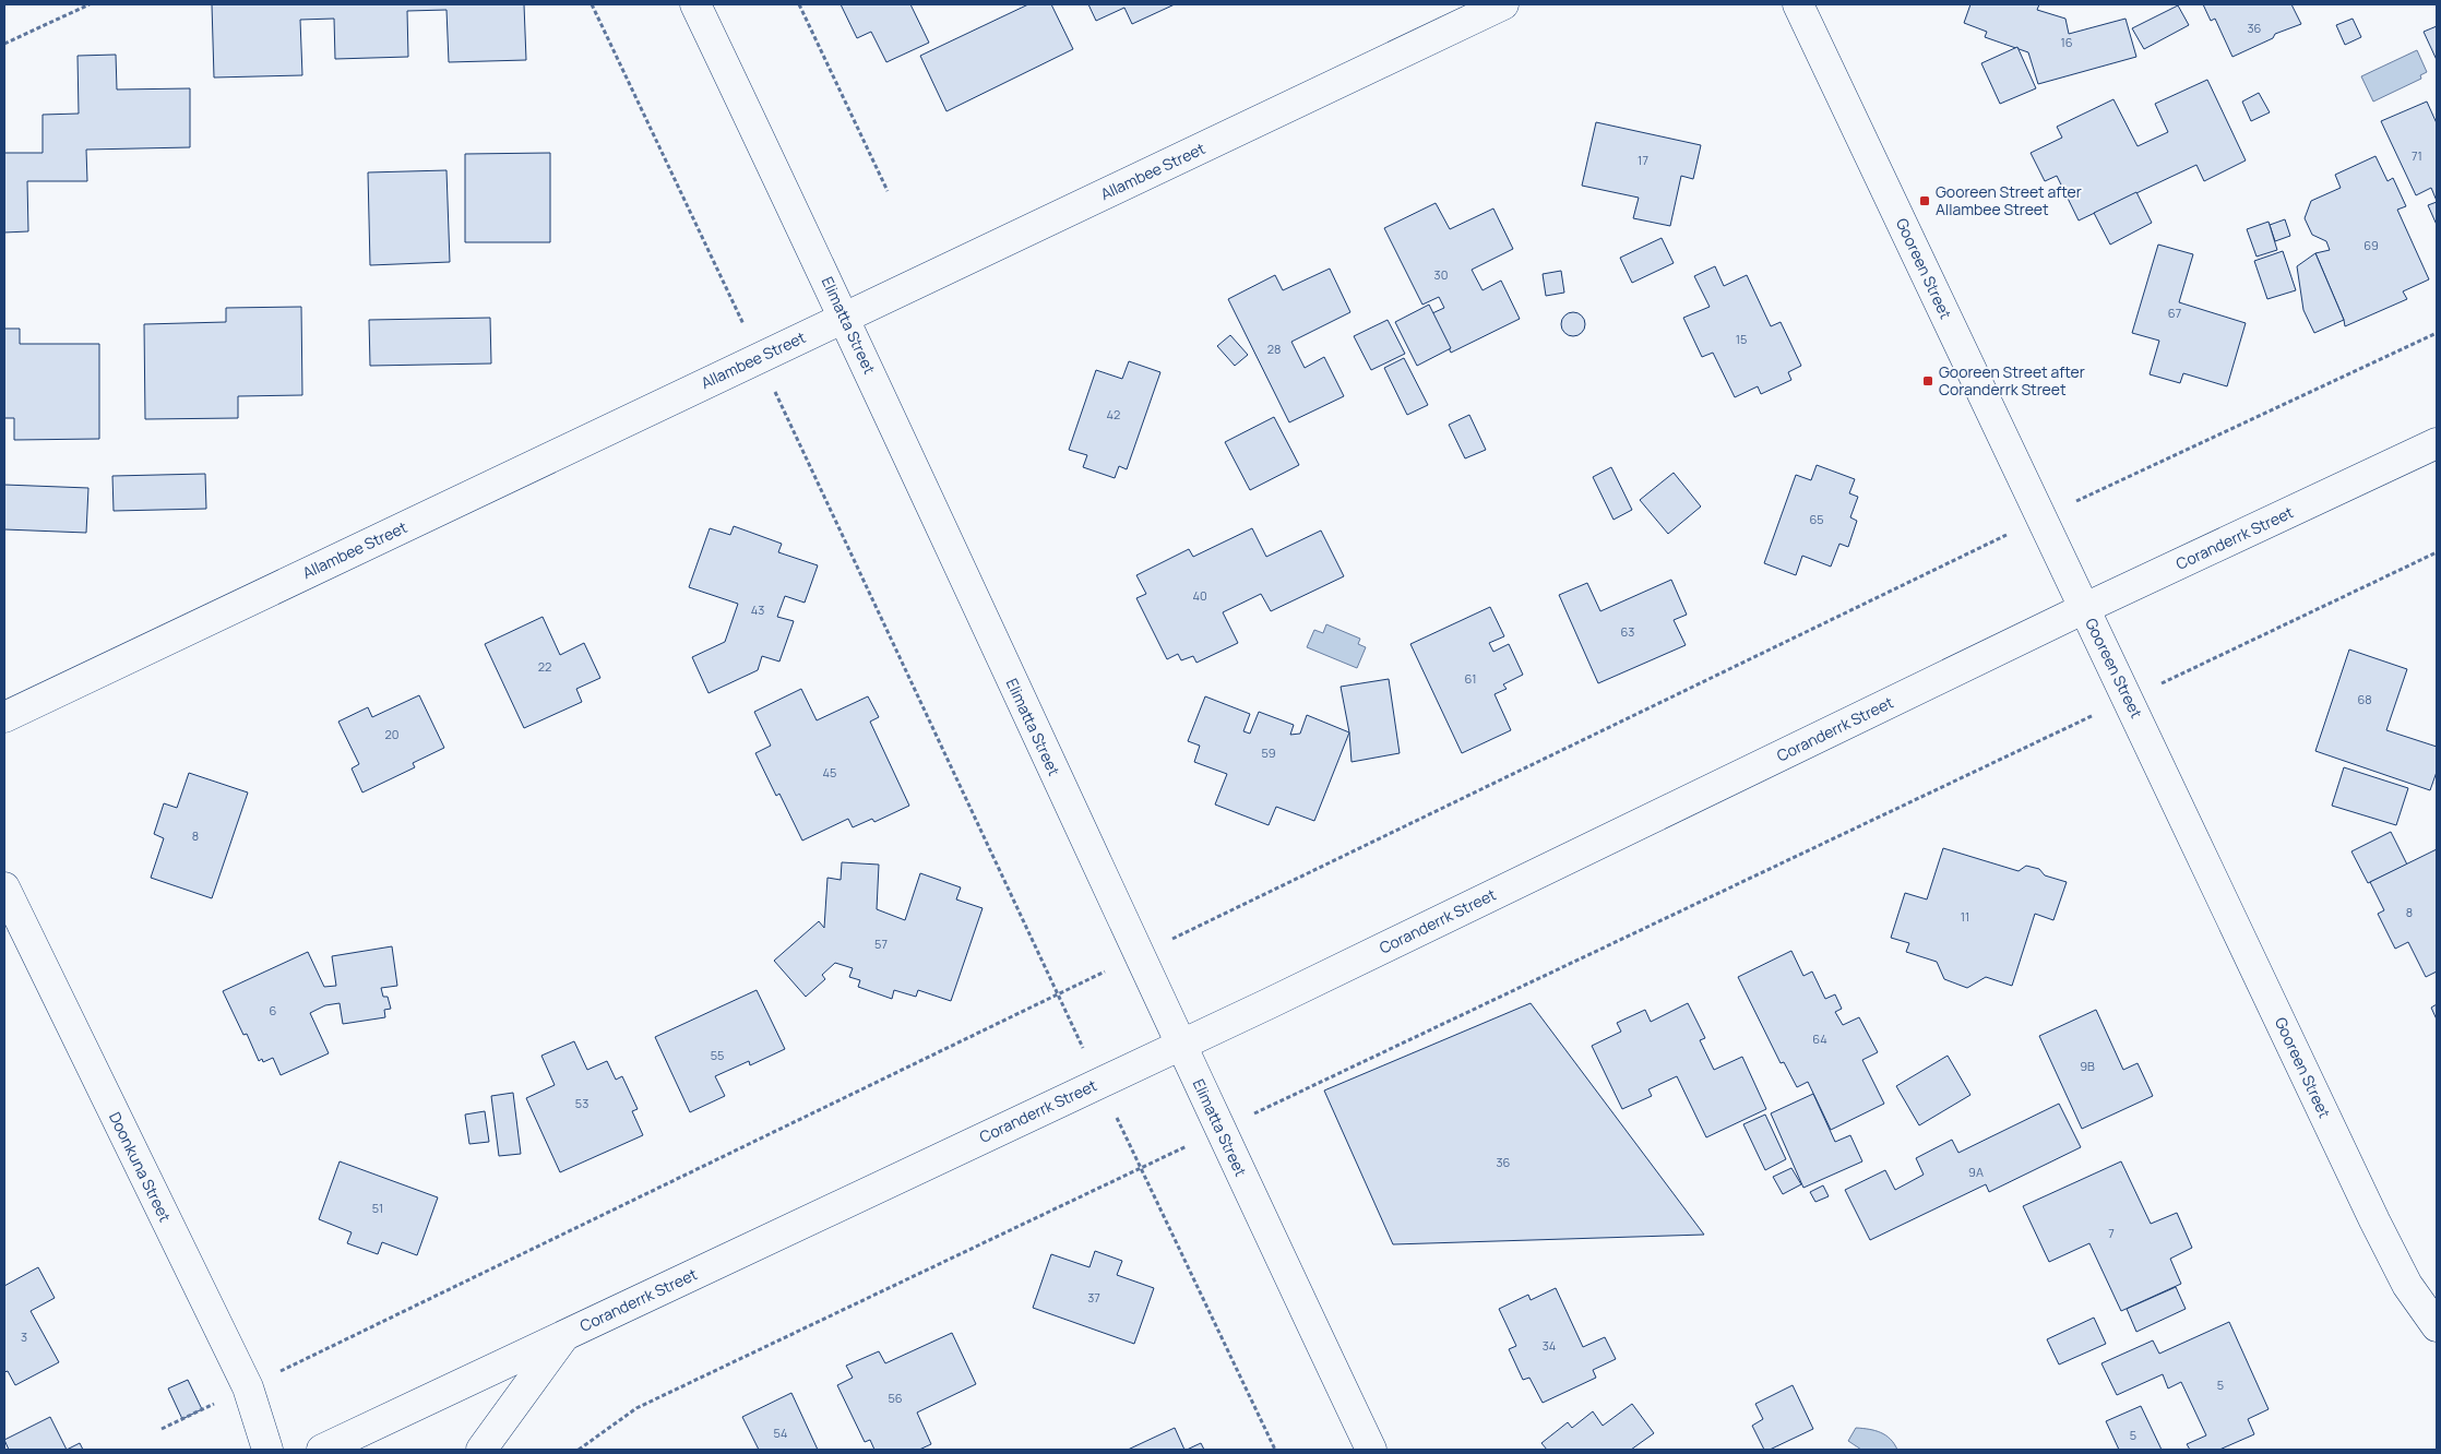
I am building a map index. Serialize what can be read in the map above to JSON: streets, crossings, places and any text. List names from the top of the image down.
{
  "streets": {
    "street": [
      "Allambee Street",
      "Gooreen Street",
      "Elimatta Street",
      "Coranderrk Street",
      "Doonkuna Street"
    ]
  },
  "crossings": [
    ["Allambee Street", "Elimatta Street"],
    ["Gooreen Street", "Coranderrk Street"],
    ["Elimatta Street", "Coranderrk Street"]
  ],
  "places": {
    "transit": ["Gooreen Street after Allambee Street", "Gooreen Street after Coranderrk Street"]
  },
  "house_numbers": [
    "36",
    "16",
    "71",
    "17",
    "69",
    "30",
    "67",
    "15",
    "28",
    "42",
    "65",
    "40",
    "43",
    "63",
    "22",
    "61",
    "68",
    "20",
    "59",
    "45",
    "8",
    "8",
    "11",
    "57",
    "6",
    "64",
    "55",
    "9B",
    "53",
    "36",
    "9A",
    "51",
    "7",
    "37",
    "3",
    "34",
    "5",
    "56",
    "54",
    "5"
  ]
}
